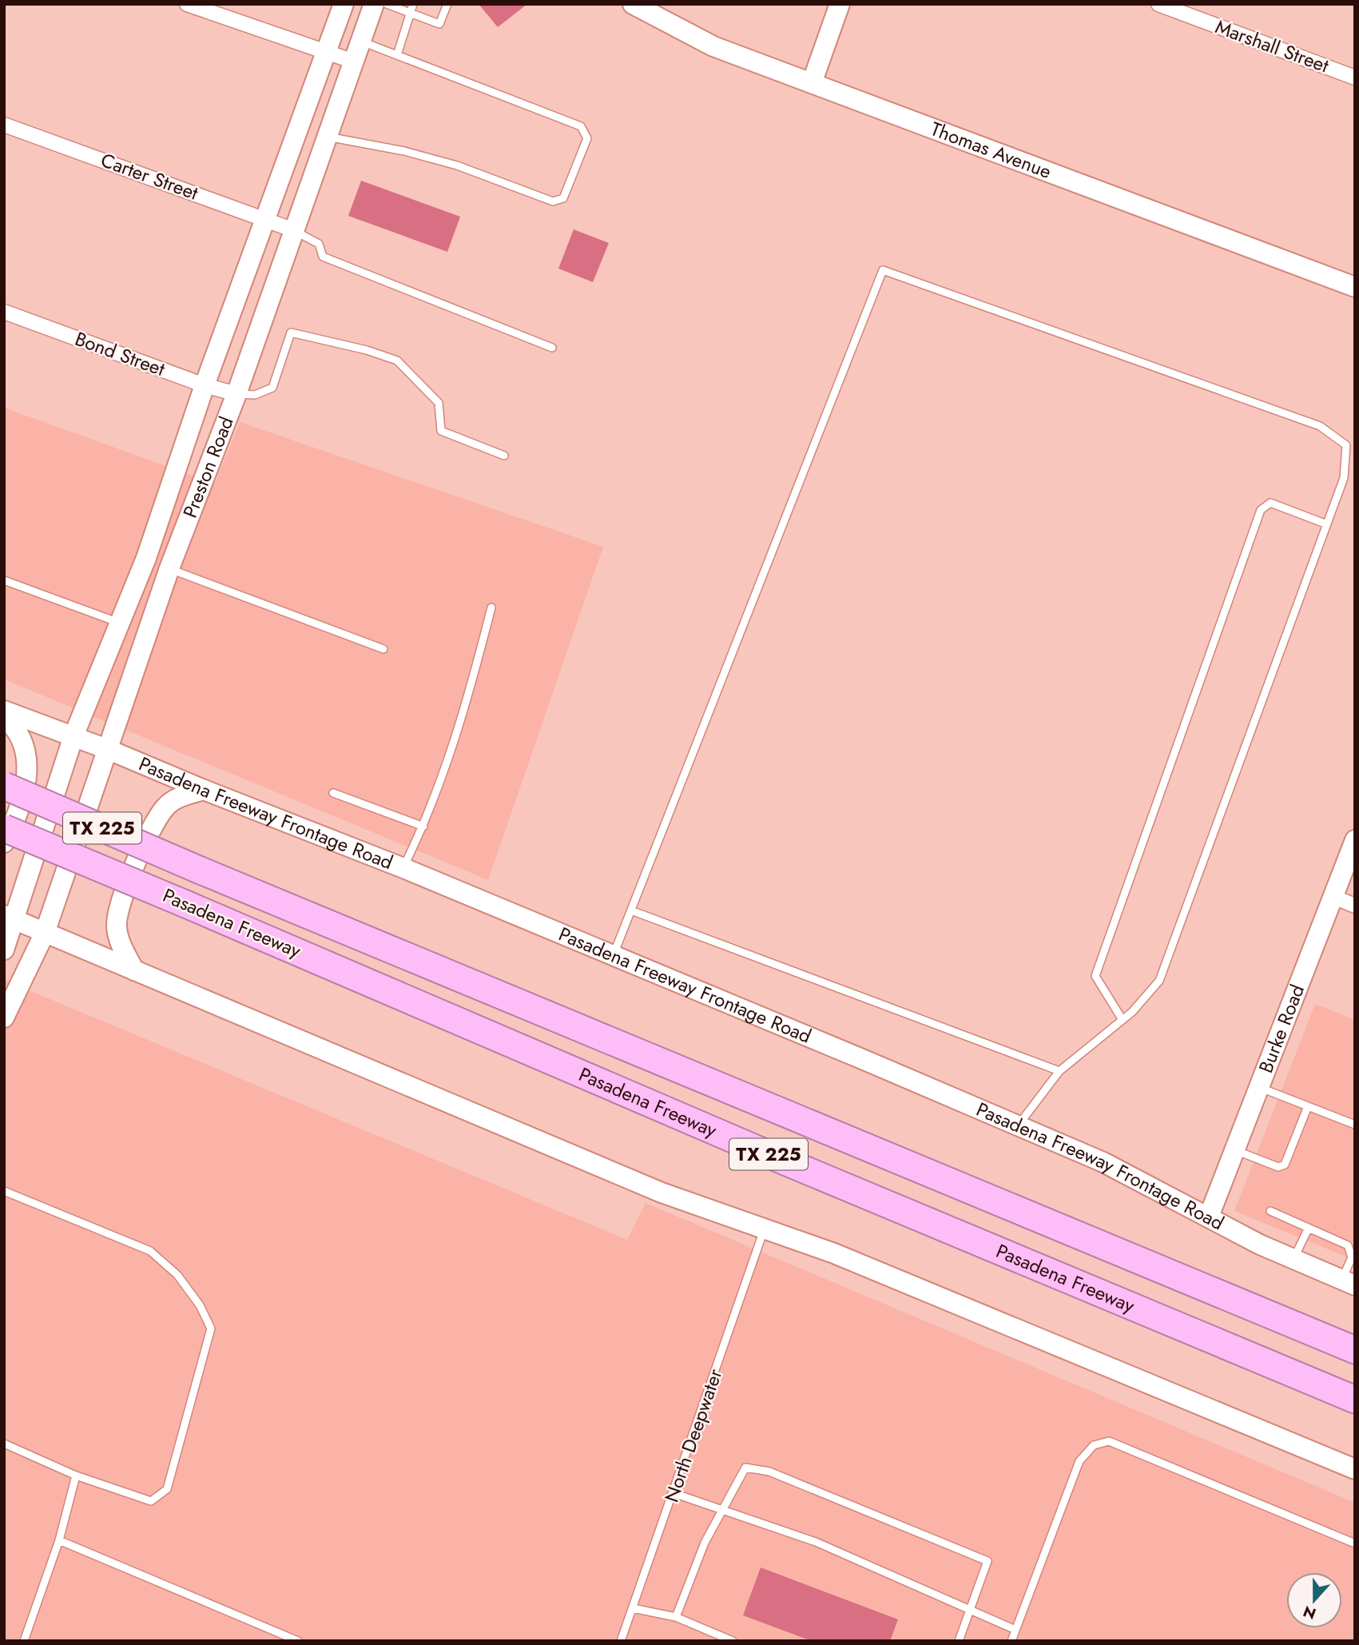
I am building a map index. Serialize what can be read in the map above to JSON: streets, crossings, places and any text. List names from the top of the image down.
{
  "streets": {
    "highway": ["TX 225", "Pasadena Freeway"],
    "main road": [
      "Thomas Avenue",
      "Preston Road",
      "Pasadena Freeway Frontage Road",
      "Burke Road"
    ],
    "street": ["Marshall Street", "Carter Street", "Bond Street"],
    "lane": ["North Deepwater"]
  },
  "crossings": [
    ["Carter Street", "Preston Road"],
    ["Bond Street", "Preston Road"],
    ["Preston Road", "Pasadena Freeway Frontage Road"],
    ["Pasadena Freeway Frontage Road", "Burke Road"]
  ],
  "north": "bottom"
}
